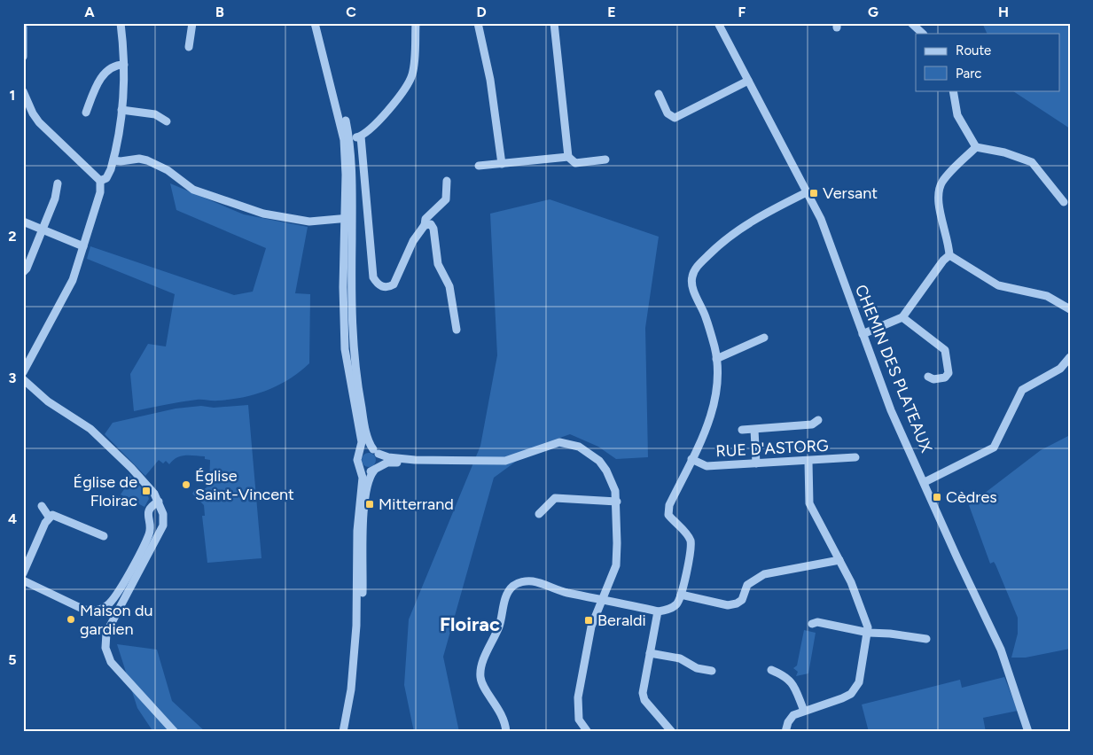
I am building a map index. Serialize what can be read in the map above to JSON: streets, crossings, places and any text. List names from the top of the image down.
{
  "streets": {
    "street": ["CHEMIN DES PLATEAUX", "RUE D'ASTORG"]
  },
  "districts": ["Floirac"],
  "places": {
    "transit": [
      "Versant",
      "Église de Floirac",
      "Cèdres",
      "Mitterrand",
      "Beraldi"
    ],
    "other": ["Église Saint-Vincent", "Maison du gardien"]
  },
  "legend": ["Route", "Parc"],
  "grid": {
    "columns": [
      "A",
      "B",
      "C",
      "D",
      "E",
      "F",
      "G",
      "H"
    ],
    "rows": [
      "1",
      "2",
      "3",
      "4",
      "5"
    ]
  }
}
